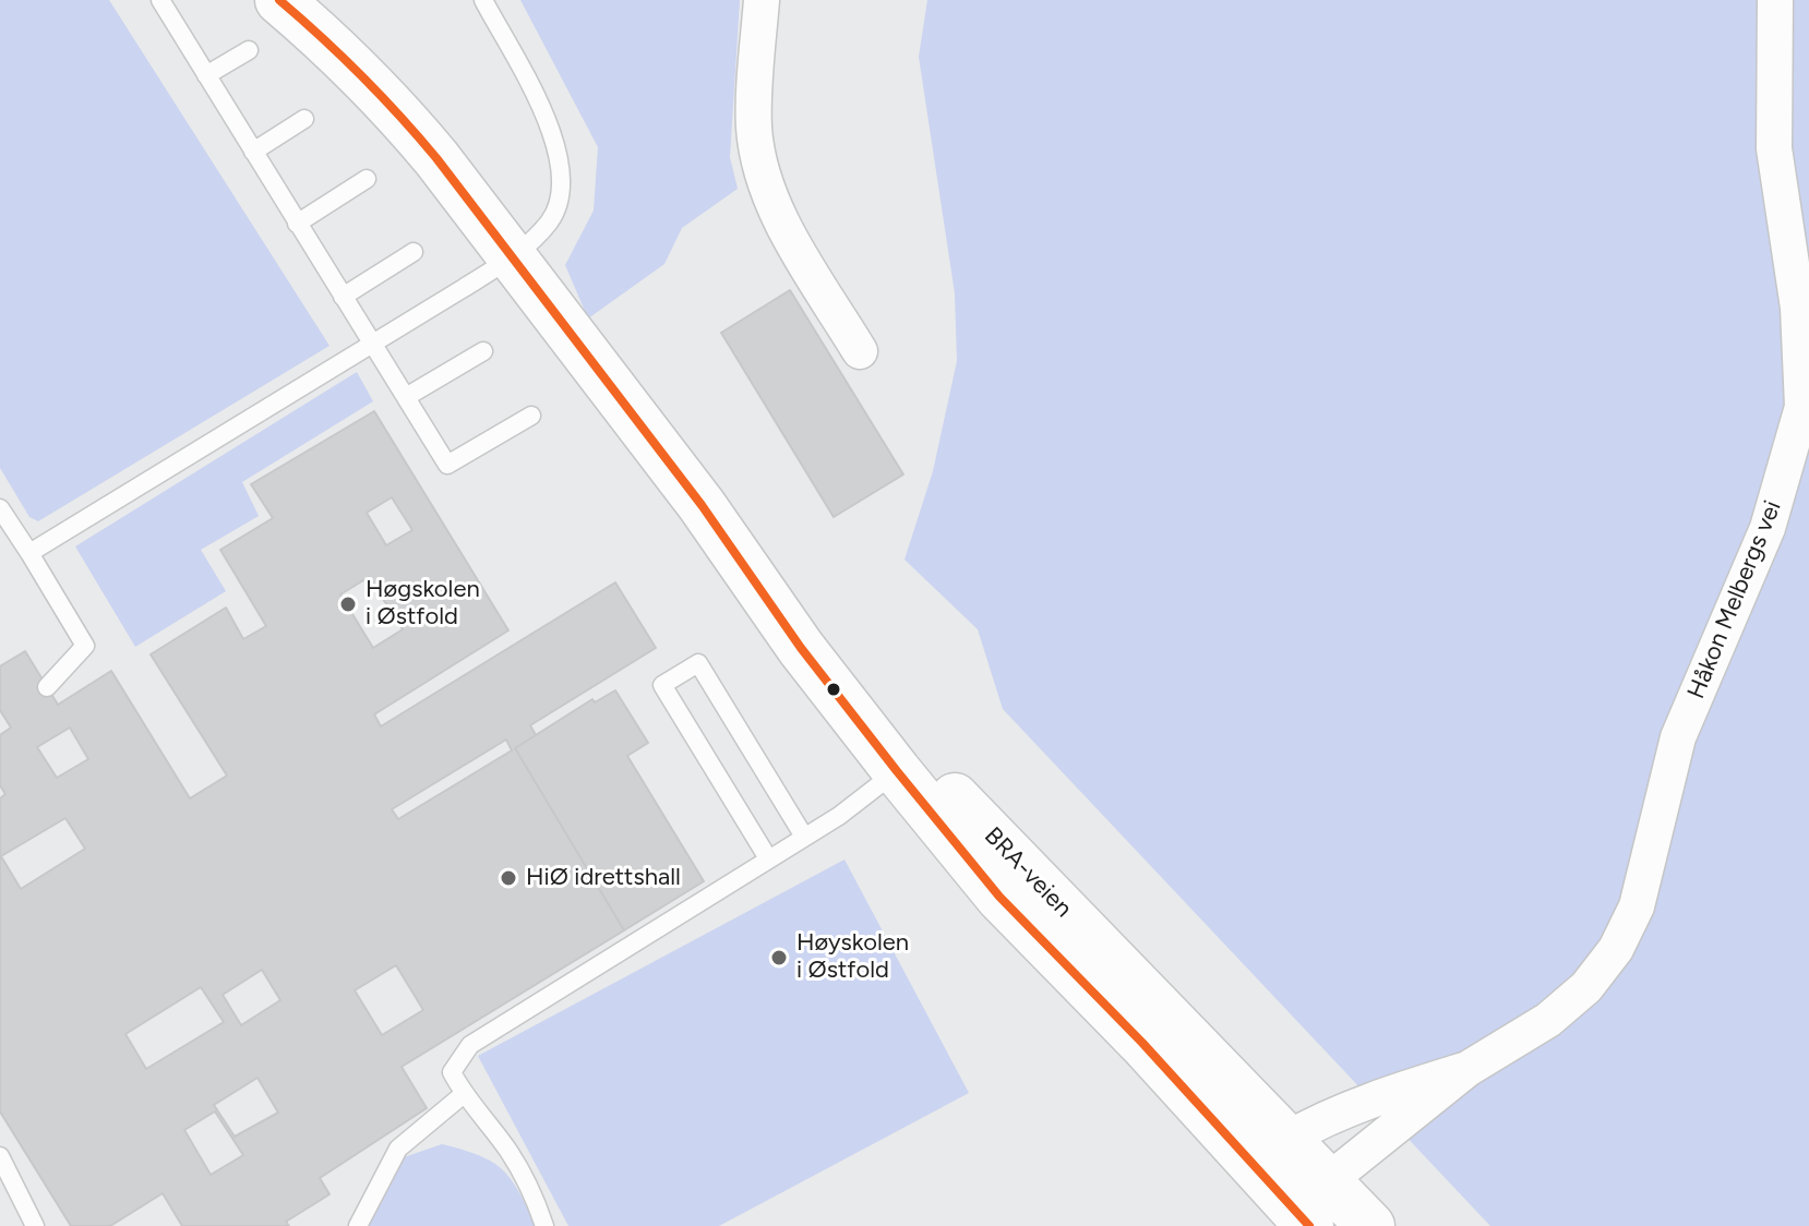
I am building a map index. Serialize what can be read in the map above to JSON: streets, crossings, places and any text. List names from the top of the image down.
{
  "streets": {
    "main road": ["BRA-veien"],
    "street": ["Håkon Melbergs vei"]
  },
  "places": ["Høgskolen i Østfold", "HiØ idrettshall", "Høyskolen i Østfold"]
}
